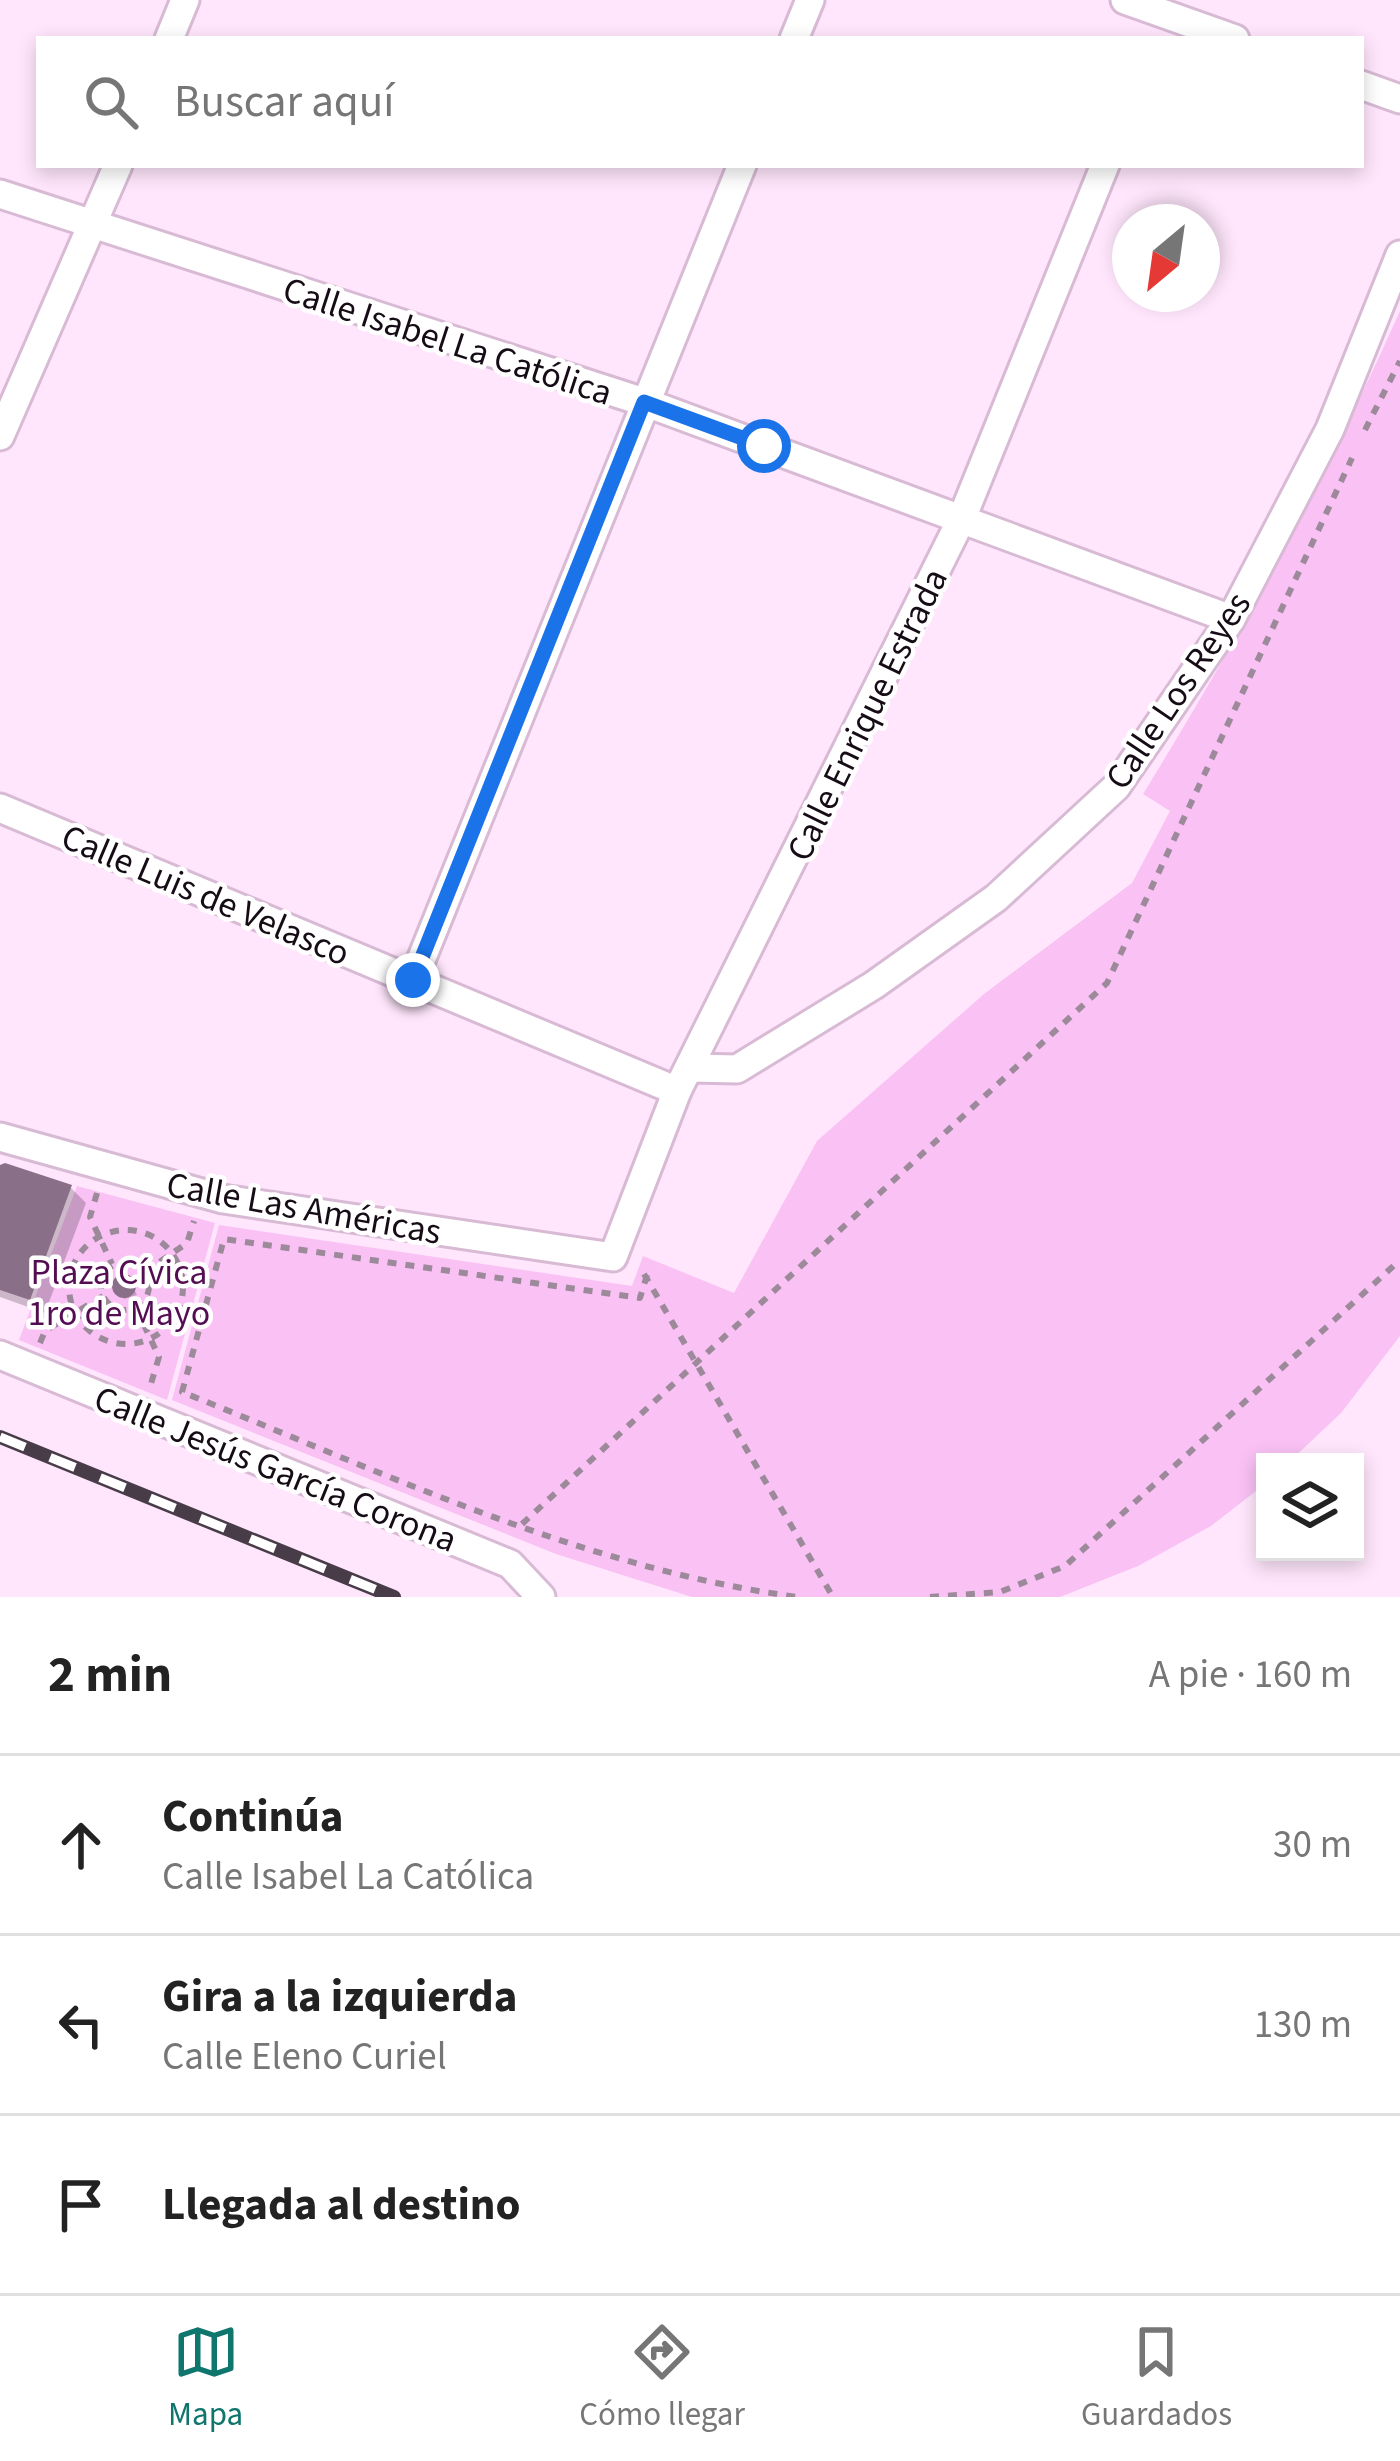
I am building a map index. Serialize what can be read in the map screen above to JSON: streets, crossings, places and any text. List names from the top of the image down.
{
  "streets": {
    "street": [
      "Calle Isabel La Católica",
      "Calle Los Reyes",
      "Calle Enrique Estrada",
      "Calle Luis de Velasco",
      "Calle Las Américas",
      "Calle Jesús García Corona"
    ]
  },
  "crossings": [
    ["Calle Isabel La Católica", "Calle Los Reyes"],
    ["Calle Isabel La Católica", "Calle Enrique Estrada"],
    ["Calle Los Reyes", "Calle Enrique Estrada"],
    ["Calle Los Reyes", "Calle Luis de Velasco"],
    ["Calle Enrique Estrada", "Calle Luis de Velasco"],
    ["Calle Enrique Estrada", "Calle Las Américas"]
  ],
  "parks": ["Plaza Cívica 1ro de Mayo"],
  "north": "bottom left",
  "page": {
    "search": "Buscar aquí",
    "heading": ["2 min", "A pie · 160 m"],
    "list": [
      ["Continúa", "Calle Isabel La Católica", "30 m"],
      ["Gira a la izquierda", "Calle Eleno Curiel", "130 m"],
      "Llegada al destino"
    ],
    "nav": ["Mapa", "Cómo llegar", "Guardados"]
  }
}
